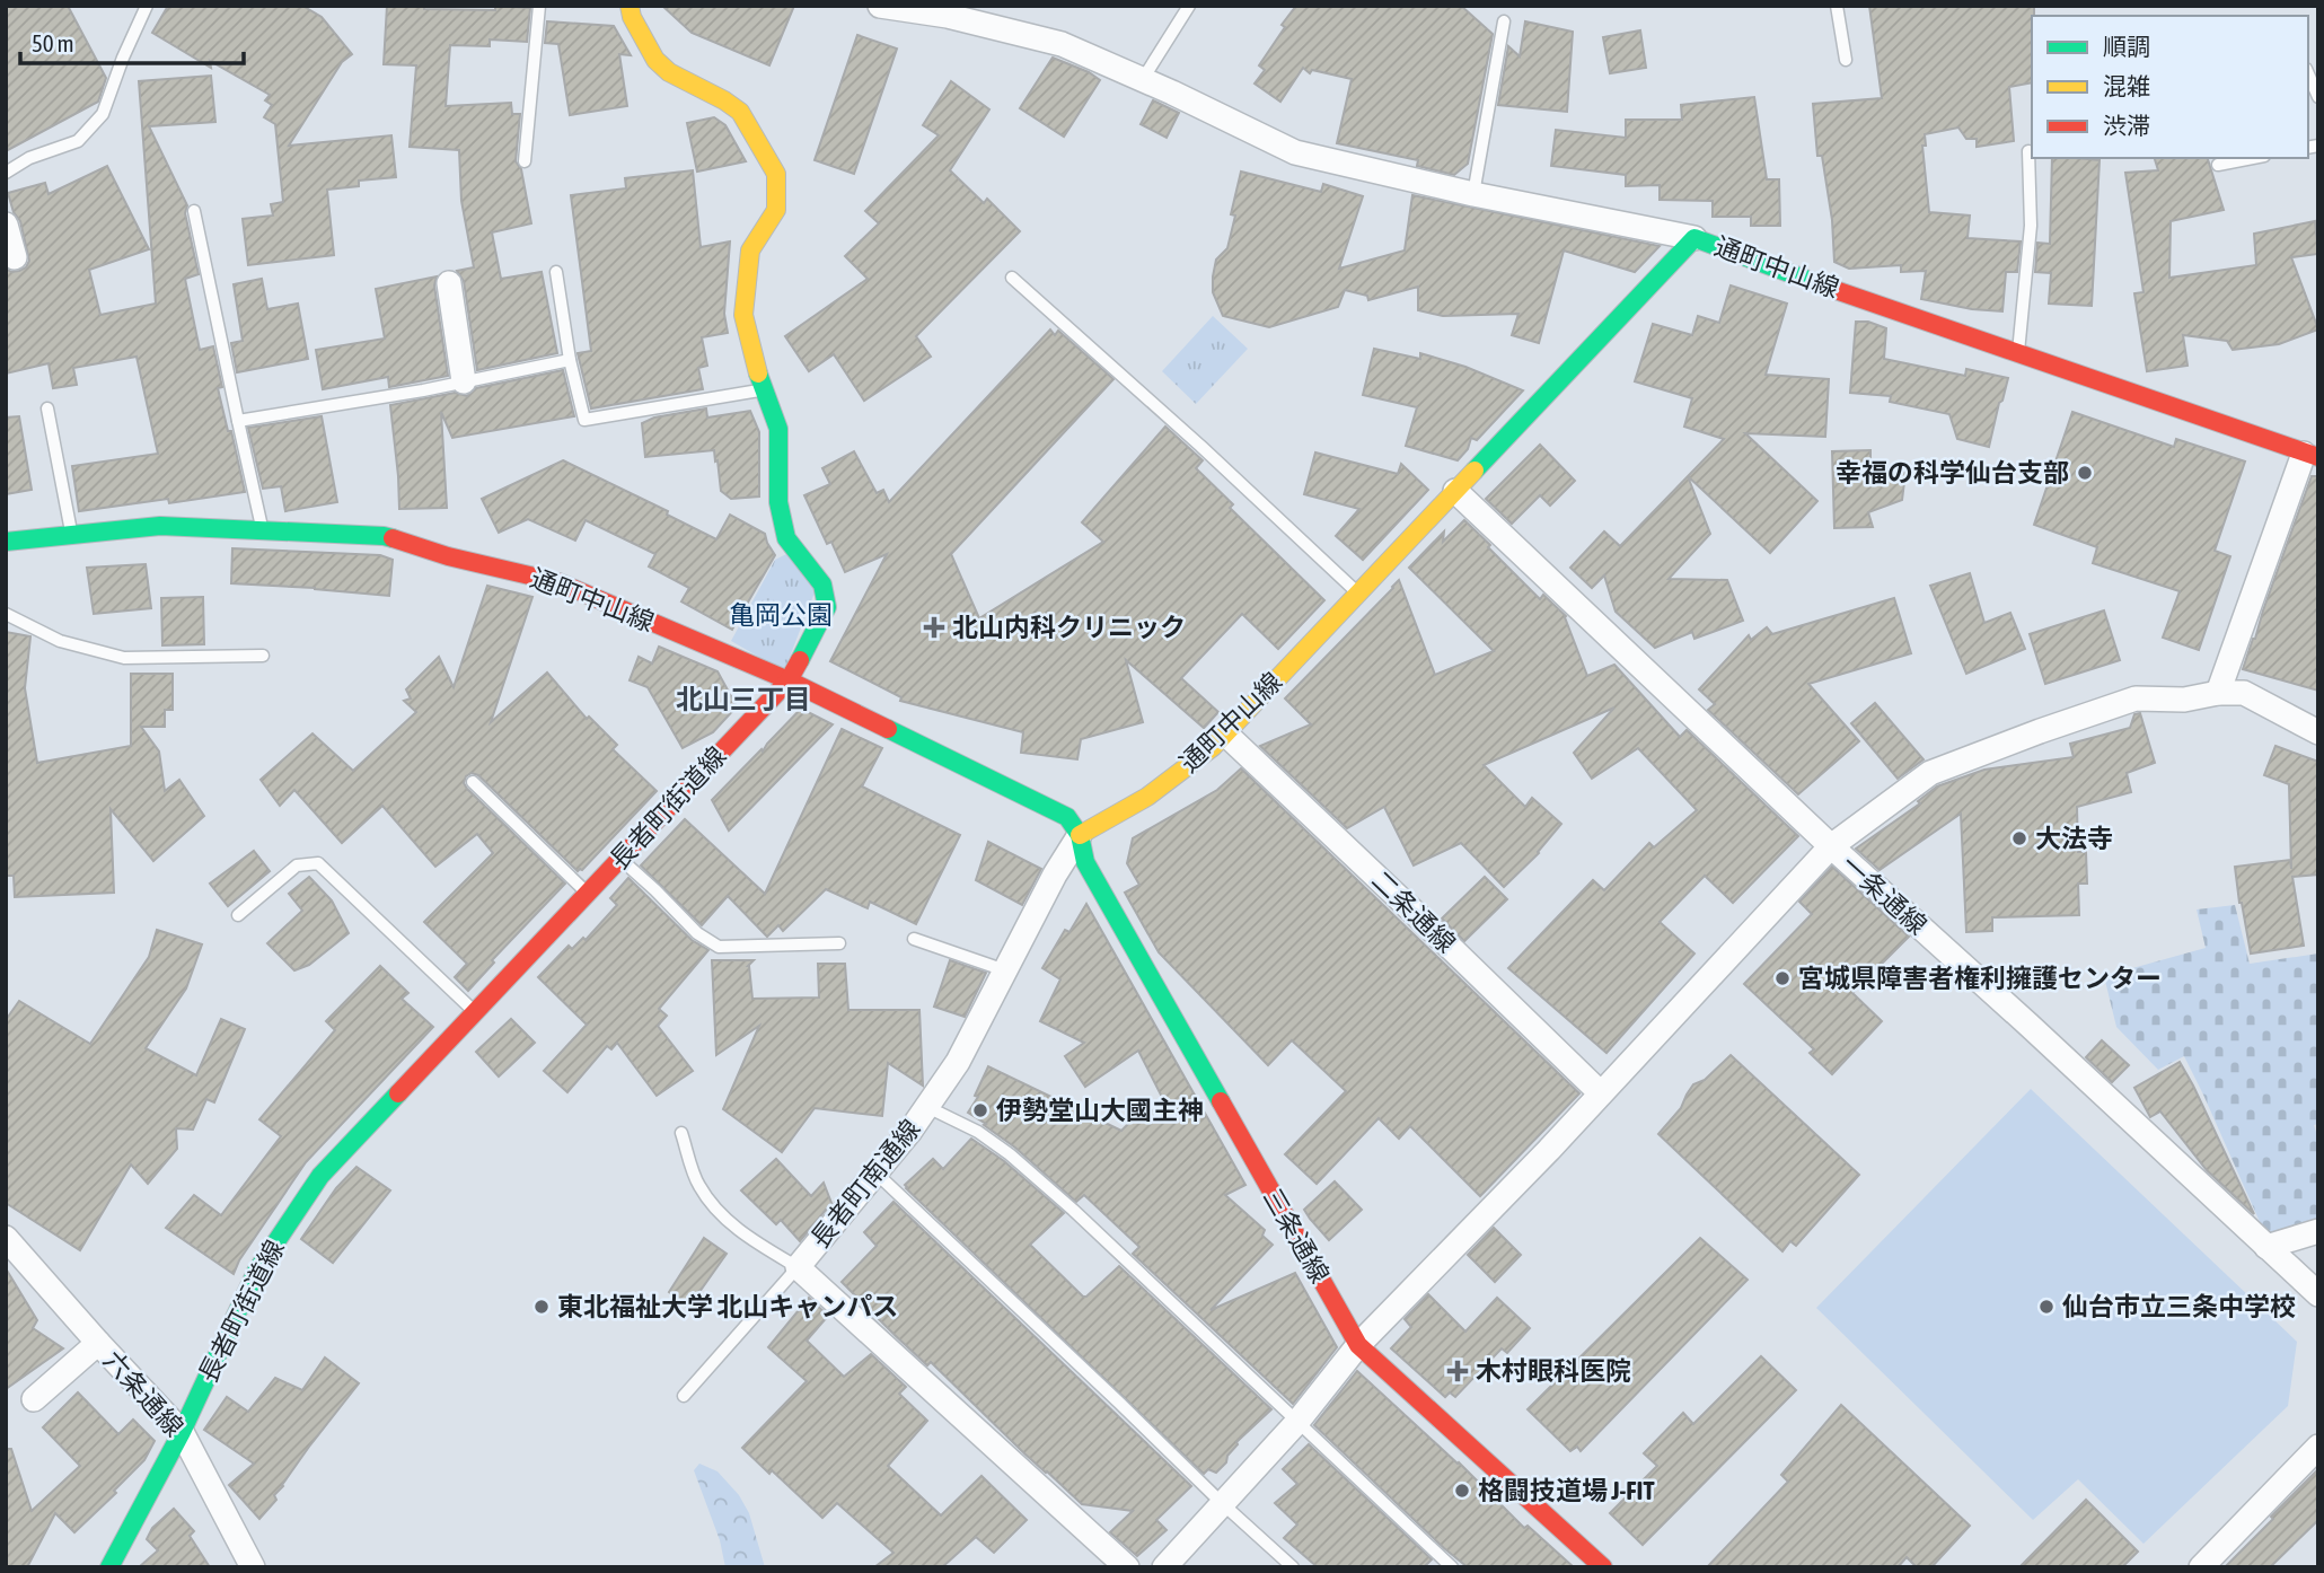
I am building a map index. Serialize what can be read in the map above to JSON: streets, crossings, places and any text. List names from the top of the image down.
{
  "streets": {
    "street": [
      "通町中山線",
      "長者町街道線",
      "一条通線",
      "二条通線",
      "長者町南通線",
      "三条通線",
      "六条通線"
    ]
  },
  "crossings": [
    ["通町中山線", "長者町街道線"],
    ["通町中山線", "一条通線"],
    ["通町中山線", "二条通線"],
    ["通町中山線", "長者町南通線"],
    ["通町中山線", "三条通線"],
    ["長者町街道線", "六条通線"],
    ["長者町南通線", "三条通線"]
  ],
  "districts": ["北山三丁目"],
  "parks": ["亀岡公園"],
  "places": {
    "other": [
      "幸福の科学仙台支部",
      "大法寺",
      "宮城県障害者権利擁護センター",
      "伊勢堂山大國主神",
      "東北福祉大学 北山キャンパス",
      "仙台市立三条中学校",
      "格闘技道場 J-FIT"
    ],
    "health": ["北山内科クリニック", "木村眼科医院"]
  },
  "legend": ["順調", "混雑", "渋滞"],
  "scale_bar": "50 m"
}
